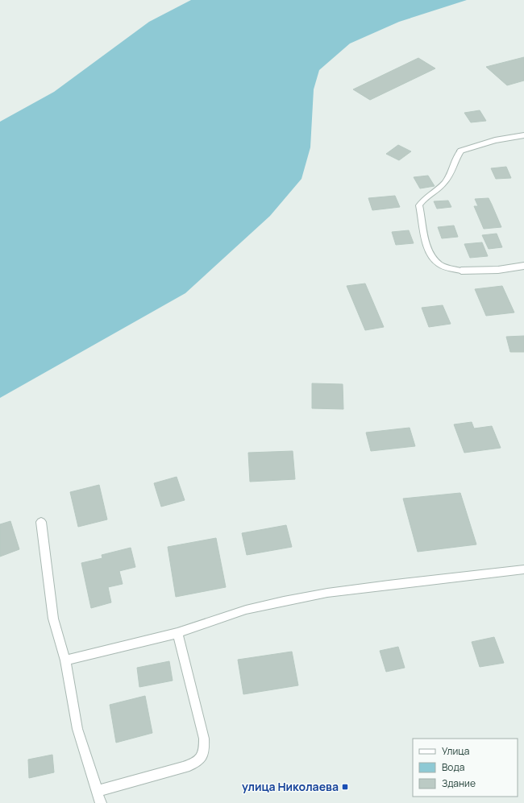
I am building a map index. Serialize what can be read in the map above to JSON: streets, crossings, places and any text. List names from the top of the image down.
{
  "places": {
    "transit": ["улица Николаева"]
  },
  "legend": ["Улица", "Вода", "Здание"]
}
